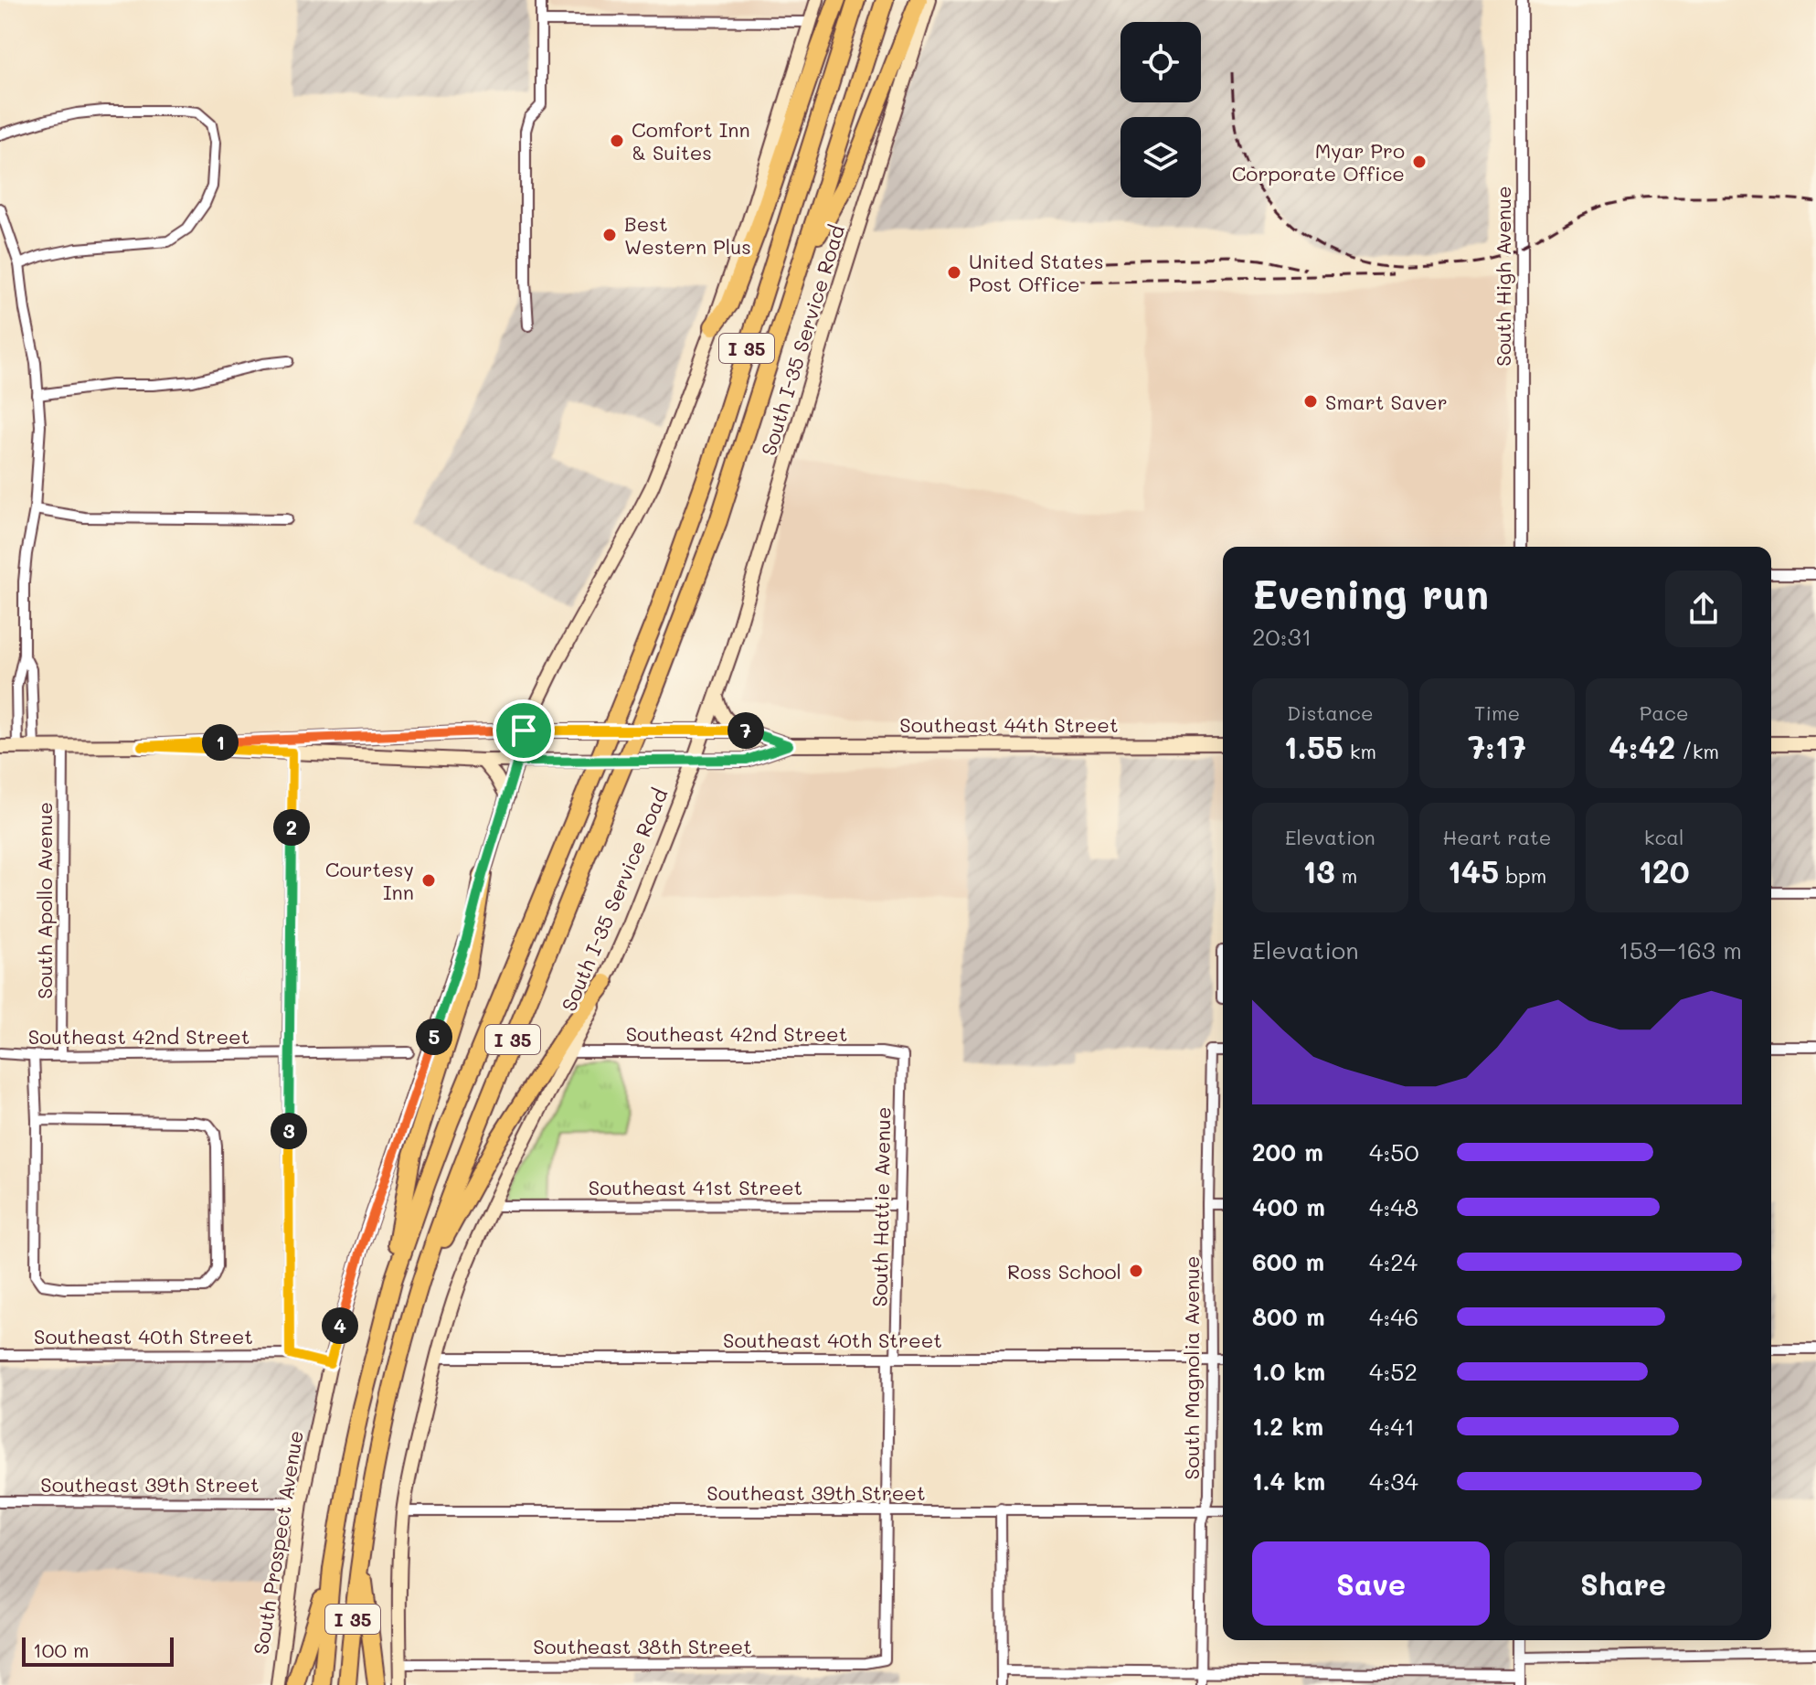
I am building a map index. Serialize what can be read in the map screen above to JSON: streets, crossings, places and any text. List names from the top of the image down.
{
  "streets": {
    "highway": ["I 35"],
    "main road": ["South I-35 Service Road", "Southeast 44th Street", "South Prospect Avenue"],
    "street": [
      "South High Avenue",
      "South Apollo Avenue",
      "Southeast 42nd Street",
      "Southeast 41st Street",
      "South Hattie Avenue",
      "Southeast 40th Street",
      "South Magnolia Avenue",
      "Southeast 39th Street",
      "Southeast 38th Street"
    ]
  },
  "crossings": [
    ["South I-35 Service Road", "Southeast 44th Street"],
    ["South I-35 Service Road", "Southeast 42nd Street"],
    ["South I-35 Service Road", "Southeast 41st Street"],
    ["South I-35 Service Road", "Southeast 40th Street"],
    ["South I-35 Service Road", "Southeast 39th Street"],
    ["South I-35 Service Road", "Southeast 38th Street"],
    ["Southeast 44th Street", "South Apollo Avenue"],
    ["South Apollo Avenue", "Southeast 42nd Street"],
    ["Southeast 42nd Street", "South Hattie Avenue"],
    ["Southeast 41st Street", "South Hattie Avenue"],
    ["South Hattie Avenue", "Southeast 40th Street"],
    ["South Hattie Avenue", "Southeast 39th Street"],
    ["South Hattie Avenue", "Southeast 38th Street"],
    ["Southeast 40th Street", "South Magnolia Avenue"],
    ["Southeast 40th Street", "South Prospect Avenue"],
    ["South Magnolia Avenue", "Southeast 39th Street"],
    ["Southeast 39th Street", "South Prospect Avenue"]
  ],
  "places": [
    "Comfort Inn & Suites",
    "Myar Pro Corporate Office",
    "Best Western Plus",
    "United States Post Office",
    "Smart Saver",
    "Courtesy Inn",
    "Ross School"
  ],
  "scale_bar": "100 m",
  "page": {
    "heading": ["Evening run", "20:31"],
    "stats": [
      ["Distance", "1.55 km"],
      ["Time", "7:17"],
      ["Pace", "4:42 /km"],
      ["Elevation", "13 m"],
      ["Heart rate", "145 bpm"],
      ["kcal", "120"]
    ],
    "pins": [
      "7",
      "1",
      "2",
      "5",
      "3",
      "4"
    ],
    "chart": ["Elevation", "153–163 m"],
    "list": [
      {
        "name": "200 m",
        "note": "4:50"
      },
      {
        "name": "400 m",
        "note": "4:48"
      },
      {
        "name": "600 m",
        "note": "4:24"
      },
      {
        "name": "800 m",
        "note": "4:46"
      },
      {
        "name": "1.0 km",
        "note": "4:52"
      },
      {
        "name": "1.2 km",
        "note": "4:41"
      },
      {
        "name": "1.4 km",
        "note": "4:34"
      }
    ],
    "buttons": ["Save", "Share"],
    "scale": "100 m"
  }
}
